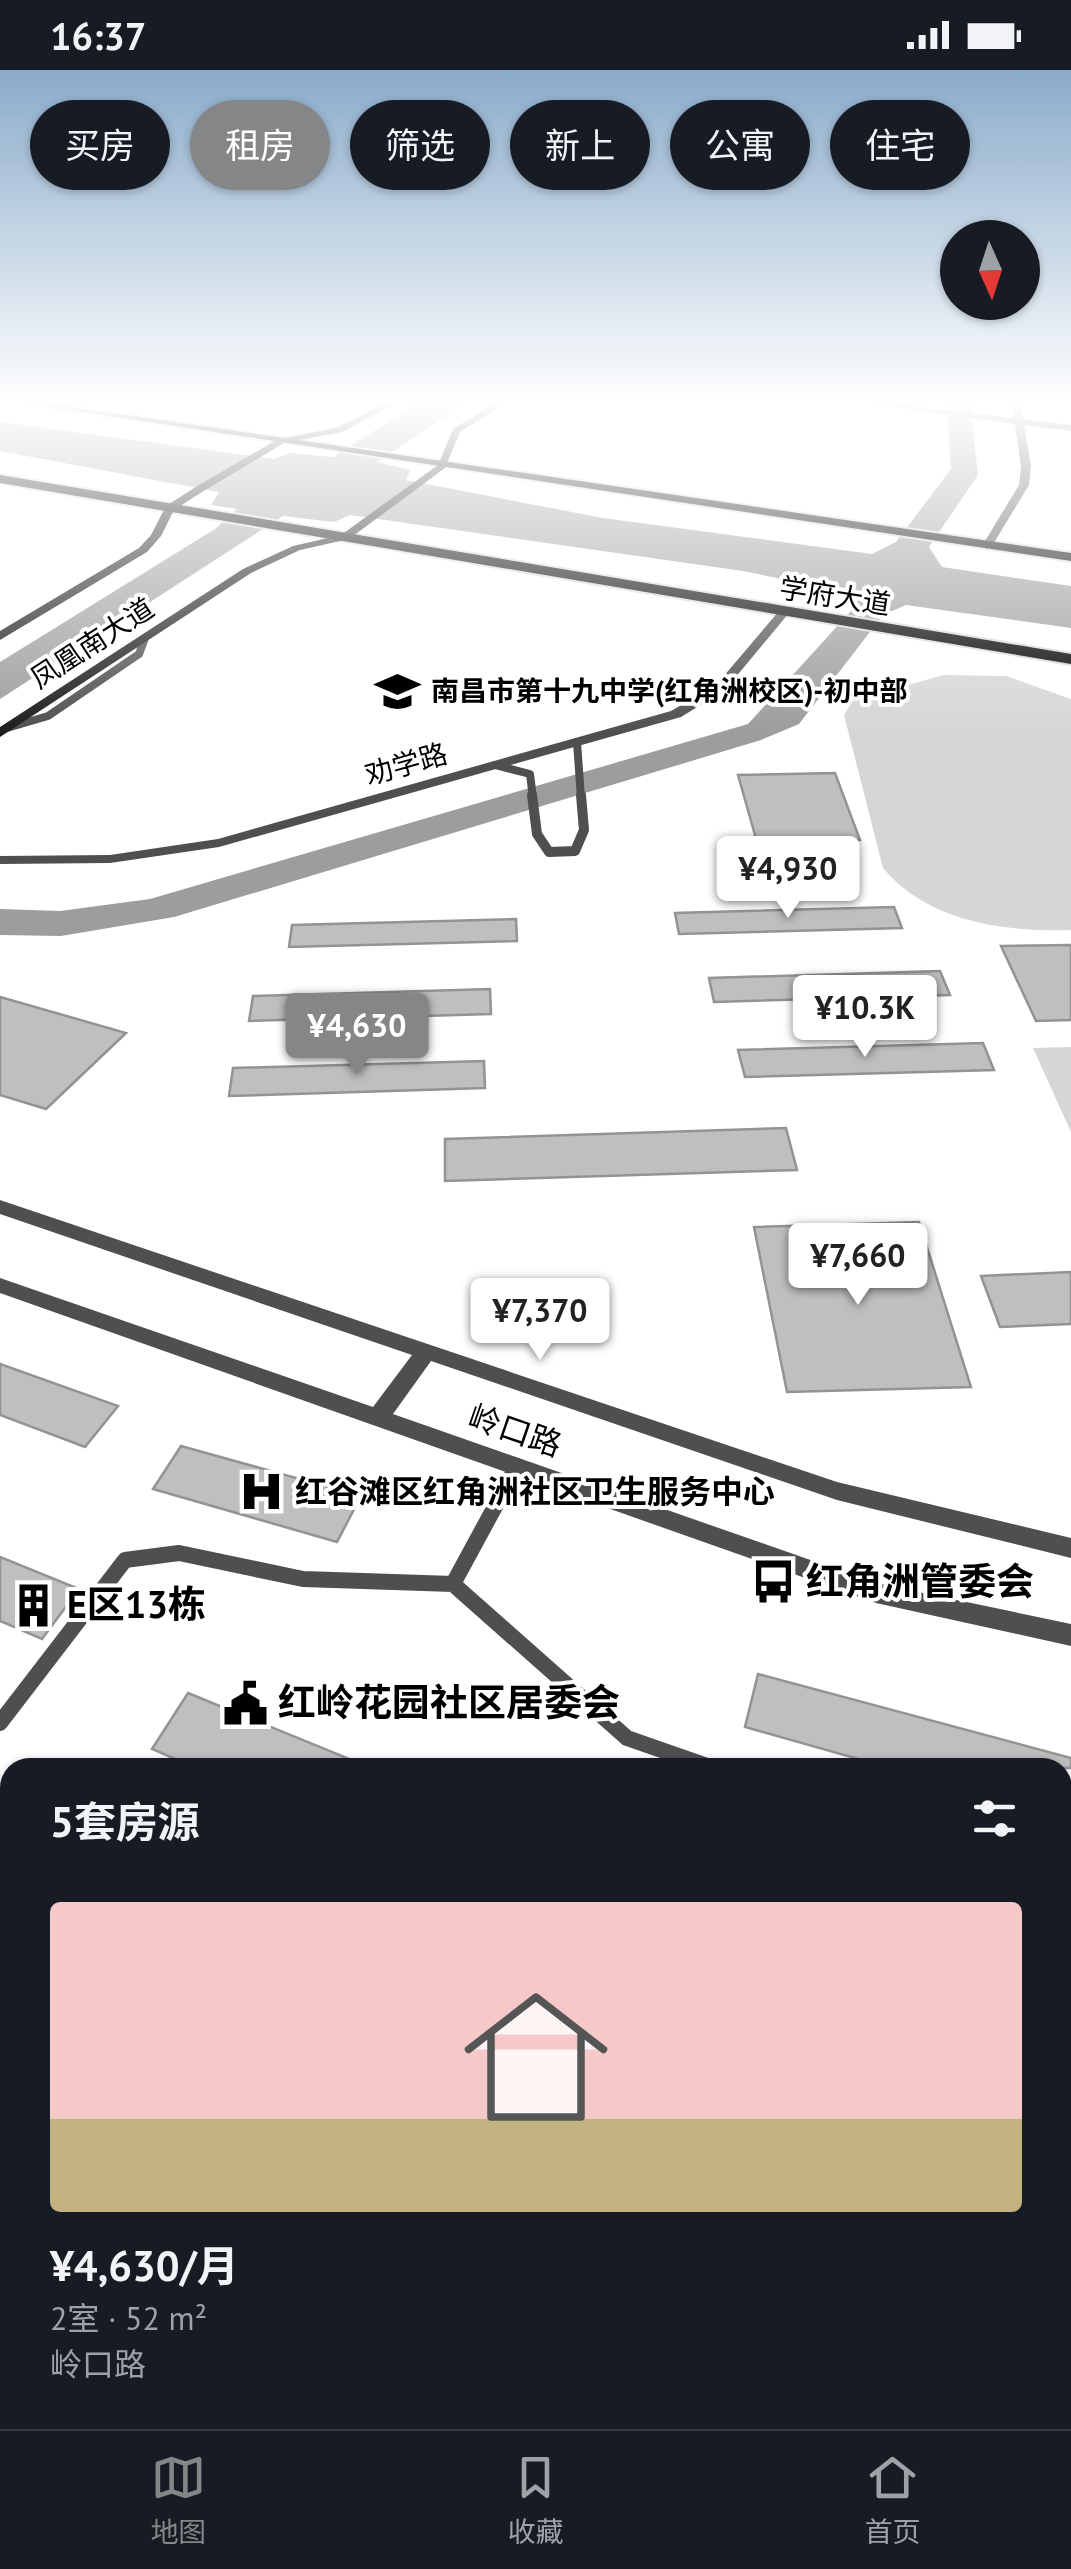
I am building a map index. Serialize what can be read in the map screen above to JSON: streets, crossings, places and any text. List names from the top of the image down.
{
  "streets": {
    "main road": ["学府大道", "凤凰南大道"],
    "street": ["劝学路", "岭口路"]
  },
  "crossings": [
    ["学府大道", "凤凰南大道"],
    ["学府大道", "劝学路"]
  ],
  "places": {
    "school or university": ["南昌市第十九中学(红角洲校区)-初中部"],
    "hospital": ["红谷滩区红角洲社区卫生服务中心"],
    "bus stop": ["红角洲管委会"],
    "building": ["E区13栋"],
    "public building": ["红岭花园社区居委会"]
  },
  "north": "bottom",
  "page": {
    "status": "16:37",
    "chip": [
      "买房",
      "租房",
      "筛选",
      "新上",
      "公寓",
      "住宅"
    ],
    "price": [
      "¥4,930",
      "¥10.3K",
      "¥4,630",
      "¥7,660",
      "¥7,370"
    ],
    "heading": "5套房源",
    "list": [
      {
        "name": "¥4,630/月",
        "note": "2室 · 52 m² · 岭口路"
      }
    ],
    "tabs": ["地图", "收藏", "首页"]
  }
}
